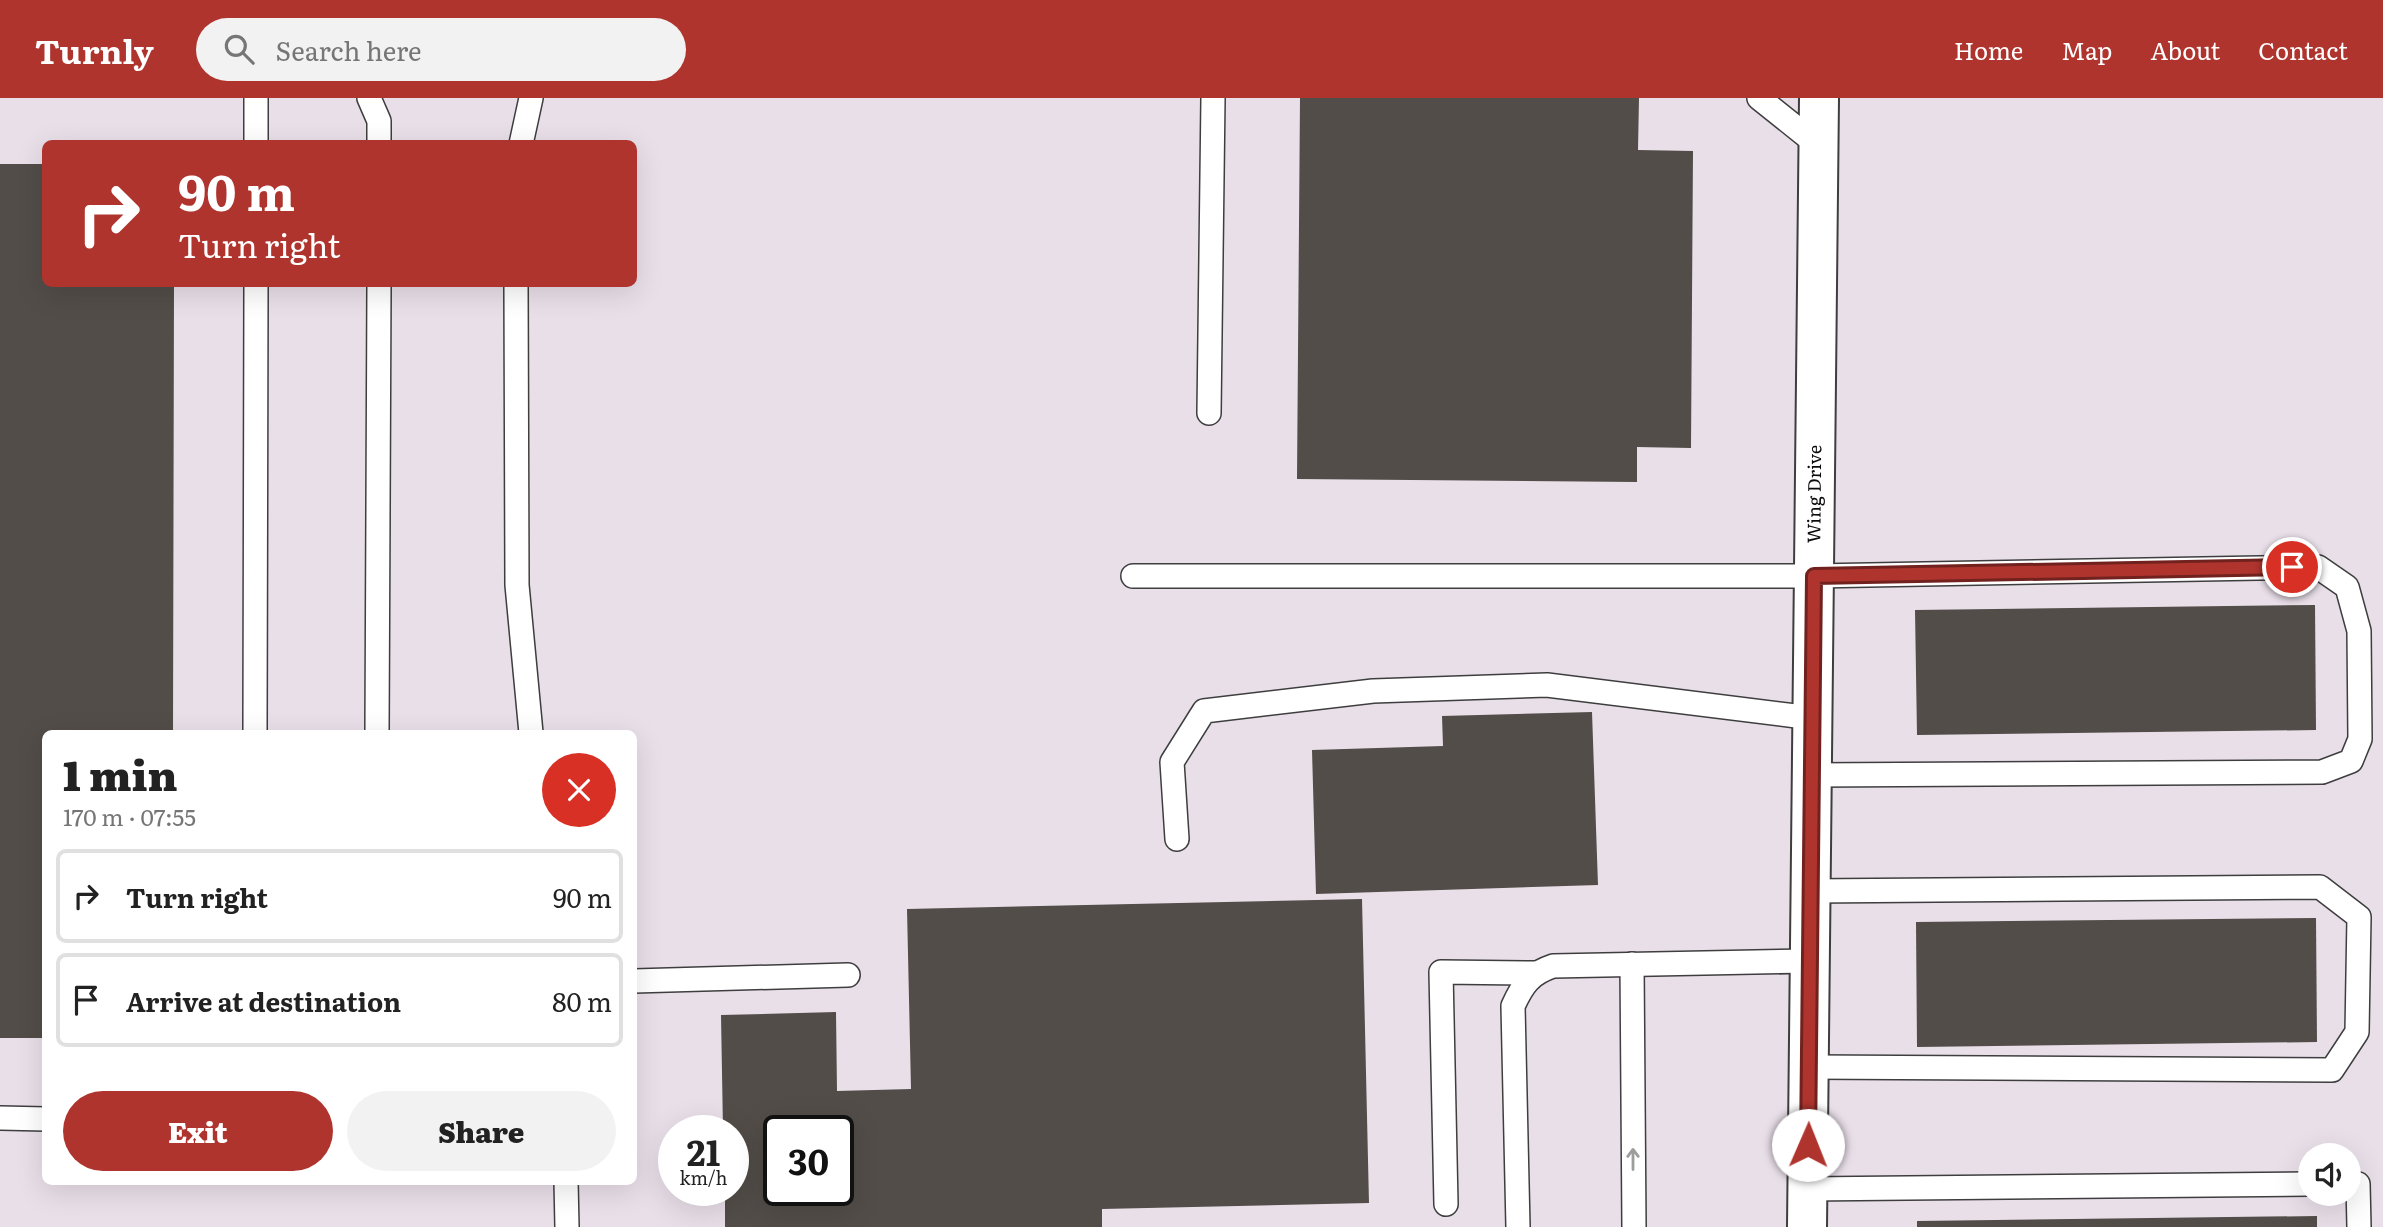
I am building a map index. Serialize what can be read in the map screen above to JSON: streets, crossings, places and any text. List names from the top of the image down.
{
  "streets": {
    "street": ["Wing Drive"]
  },
  "page": {
    "header": "Turnly",
    "search": "Search here",
    "nav": [
      "Home",
      "Map",
      "About",
      "Contact"
    ],
    "turn": ["90 m", "Turn right"],
    "heading": ["1 min", "170 m · 07:55"],
    "list": [
      {
        "name": "Turn right",
        "value": "90 m"
      },
      {
        "name": "Arrive at destination",
        "value": "80 m"
      }
    ],
    "buttons": ["Exit", "Share"],
    "speed": "21 km/h",
    "limit": "30"
  }
}
